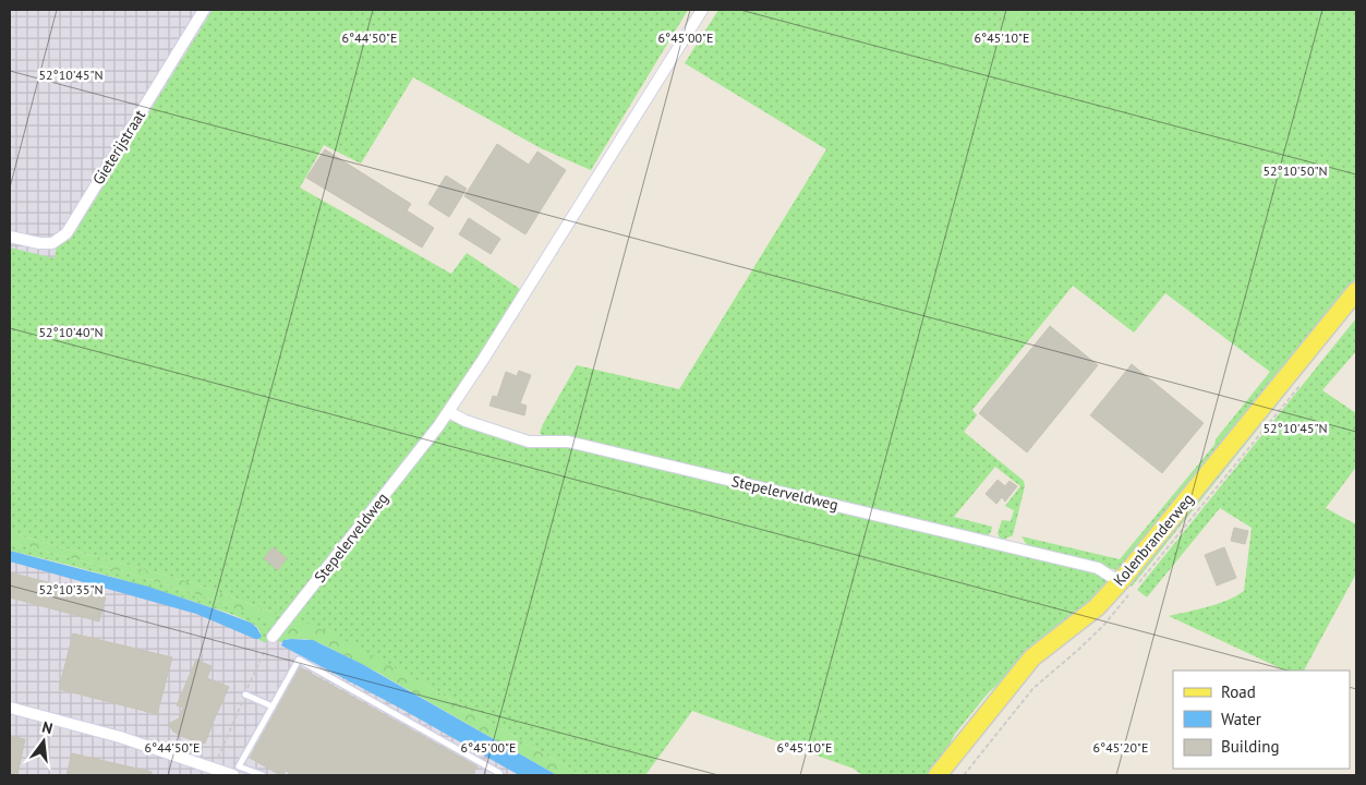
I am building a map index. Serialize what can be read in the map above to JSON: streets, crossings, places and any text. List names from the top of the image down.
{
  "streets": {
    "main road": ["Kolenbranderweg"],
    "street": ["Gieterijstraat", "Stepelerveldweg"]
  },
  "crossings": [
    ["Stepelerveldweg", "Kolenbranderweg"]
  ],
  "legend": ["Road", "Water", "Building"],
  "north": "top",
  "coordinates": [
    "6°44'50\"E",
    "6°45'00\"E",
    "6°45'10\"E",
    "52°10'45\"N",
    "52°10'50\"N",
    "52°10'40\"N",
    "52°10'35\"N",
    "6°45'20\"E"
  ]
}
